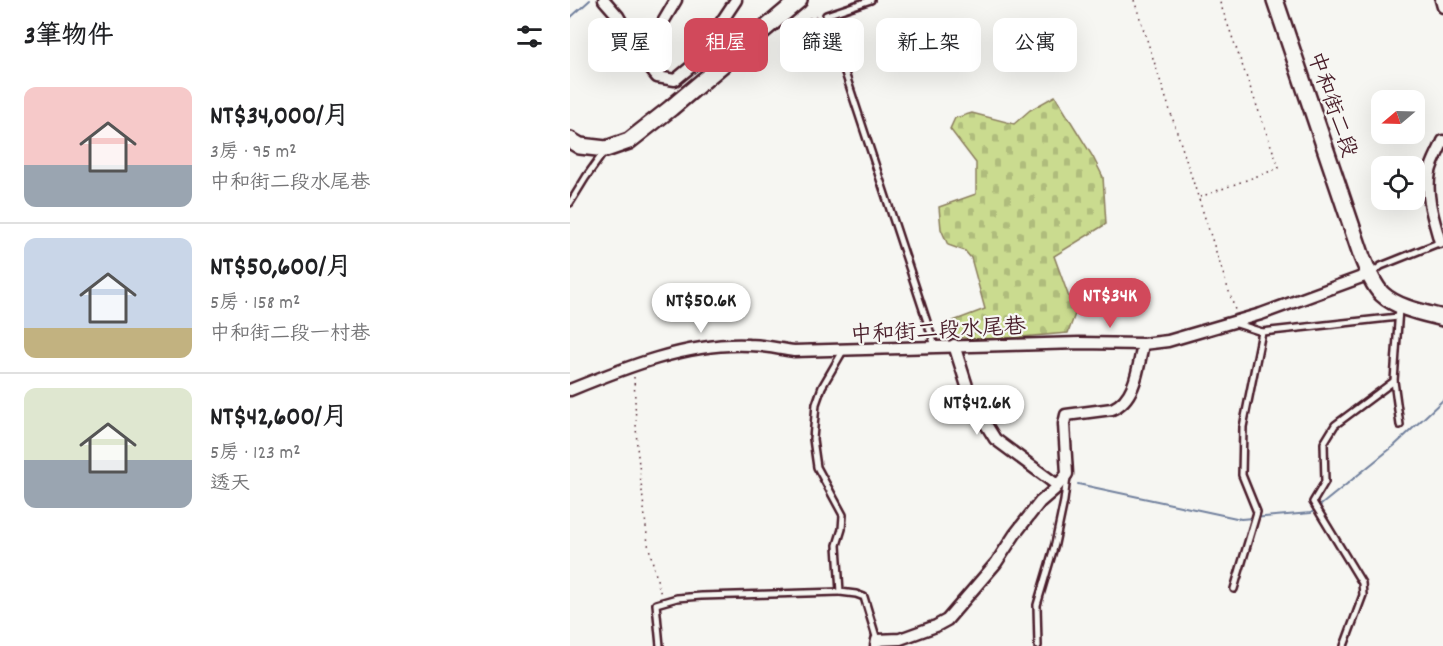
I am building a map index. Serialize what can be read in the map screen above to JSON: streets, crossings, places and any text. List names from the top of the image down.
{
  "streets": {
    "main road": ["中和街二段"],
    "street": ["中和街二段水尾巷"]
  },
  "crossings": [
    ["中和街二段", "中和街二段水尾巷"]
  ],
  "north": "left",
  "page": {
    "heading": "3筆物件",
    "chip": [
      "買屋",
      "租屋",
      "篩選",
      "新上架",
      "公寓"
    ],
    "list": [
      {
        "name": "NT$34,000/月",
        "note": "3房 · 95 m² · 中和街二段水尾巷"
      },
      {
        "name": "NT$50,600/月",
        "note": "5房 · 158 m² · 中和街二段一村巷"
      },
      {
        "name": "NT$42,600/月",
        "note": "5房 · 123 m² · 透天"
      }
    ],
    "price": ["NT$34K", "NT$50.6K", "NT$42.6K"]
  }
}
